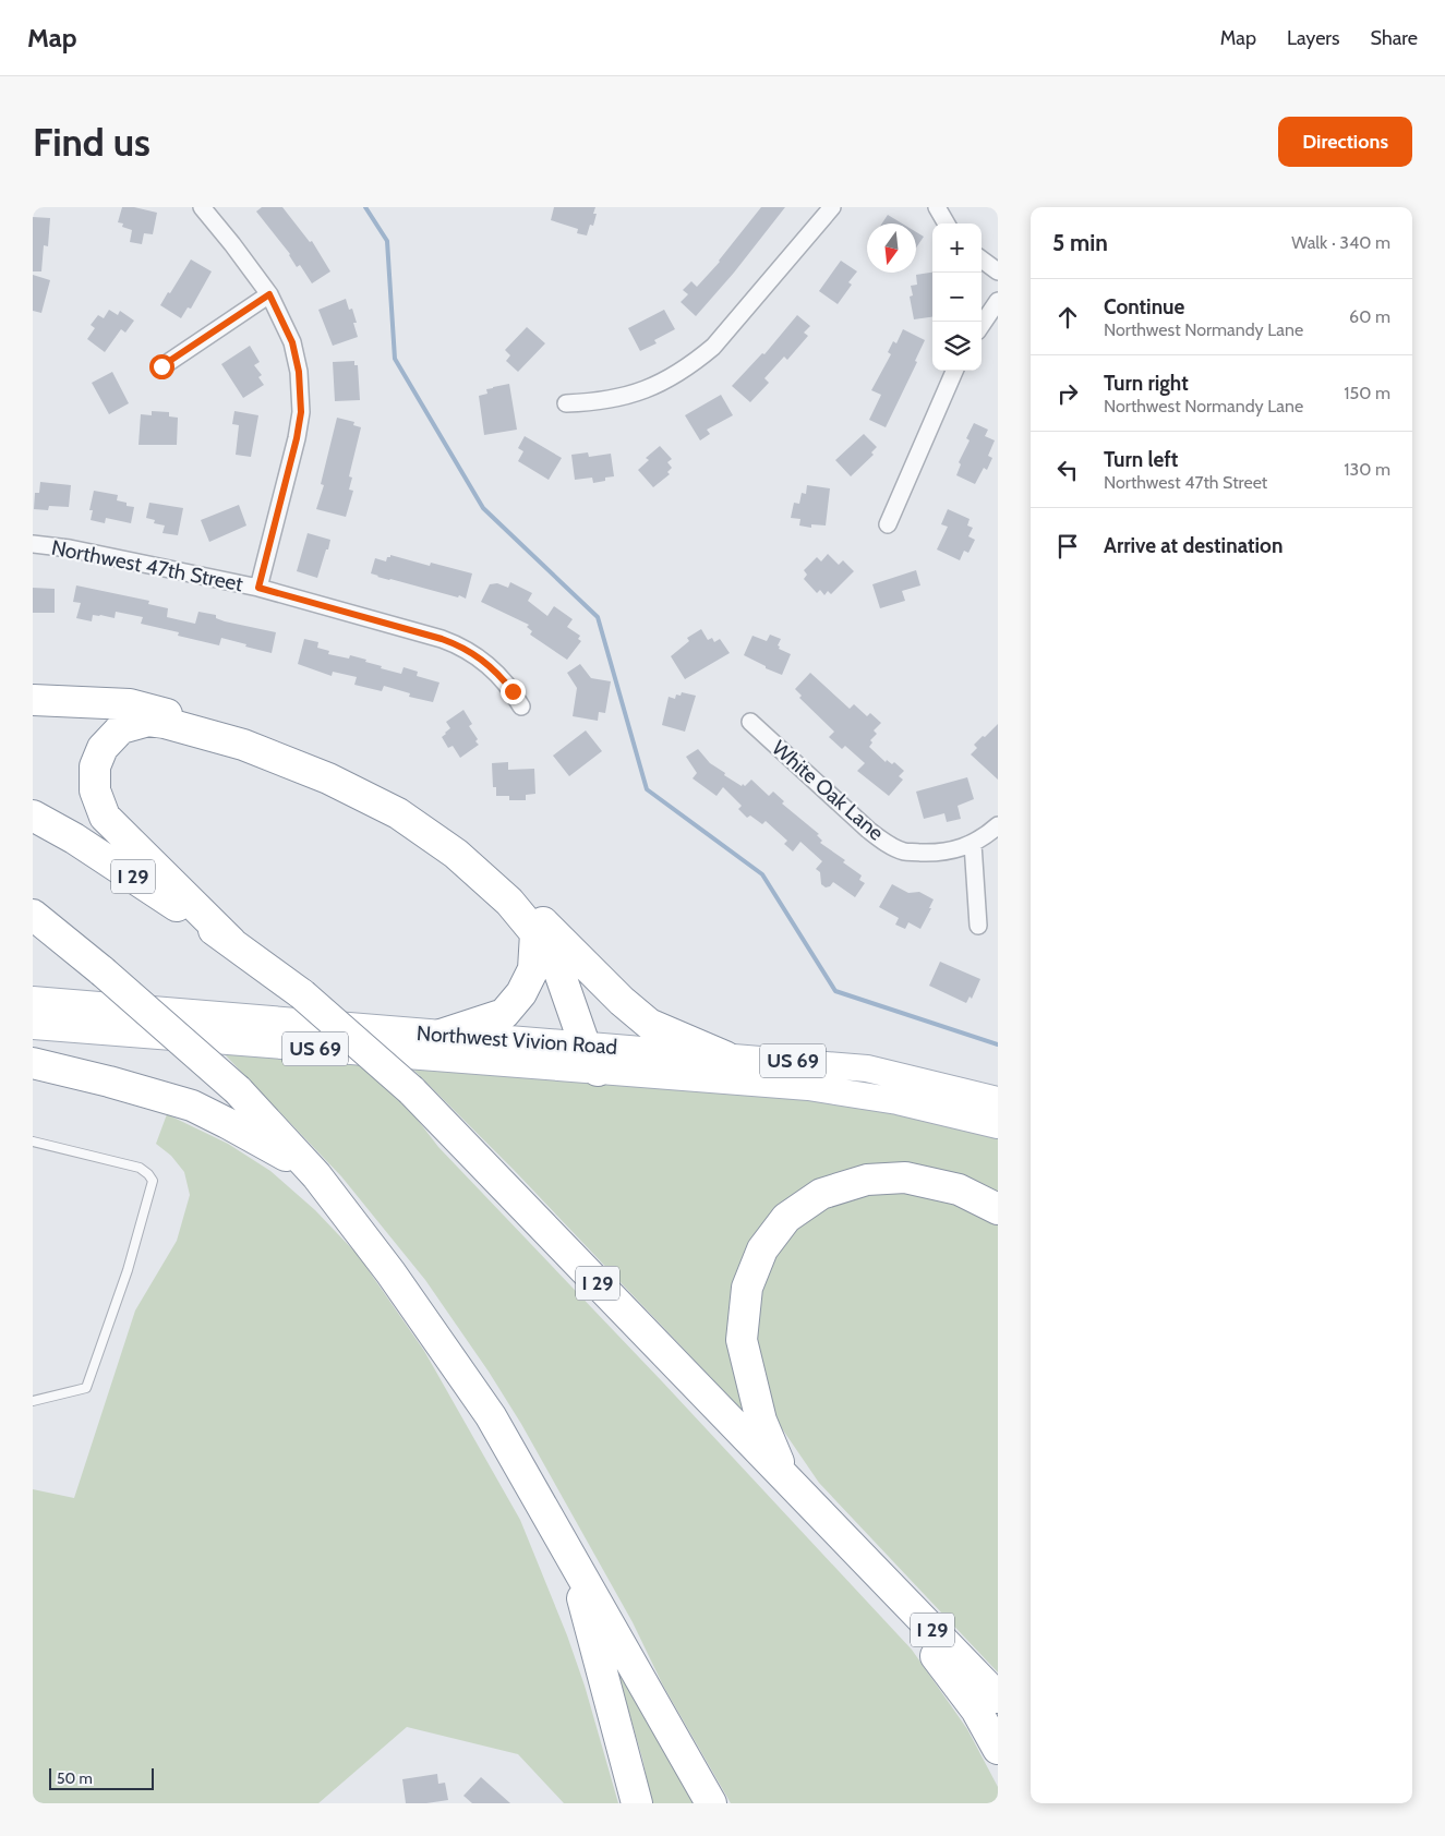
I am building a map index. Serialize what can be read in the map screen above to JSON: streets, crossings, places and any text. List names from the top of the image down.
{
  "streets": {
    "highway": ["I 29"],
    "main road": ["Northwest Vivion Road", "US 69"],
    "street": ["Northwest 47th Street", "White Oak Lane"]
  },
  "scale_bar": "50 m",
  "north": "bottom",
  "page": {
    "header": "Map",
    "nav": ["Map", "Layers", "Share"],
    "buttons": "Directions",
    "title": "Find us",
    "heading": ["5 min", "Walk · 340 m"],
    "map_buttons": ["+", "−"],
    "list": [
      ["Continue", "Northwest Normandy Lane", "60 m"],
      ["Turn right", "Northwest Normandy Lane", "150 m"],
      ["Turn left", "Northwest 47th Street", "130 m"],
      "Arrive at destination"
    ],
    "scale": "50 m"
  }
}
